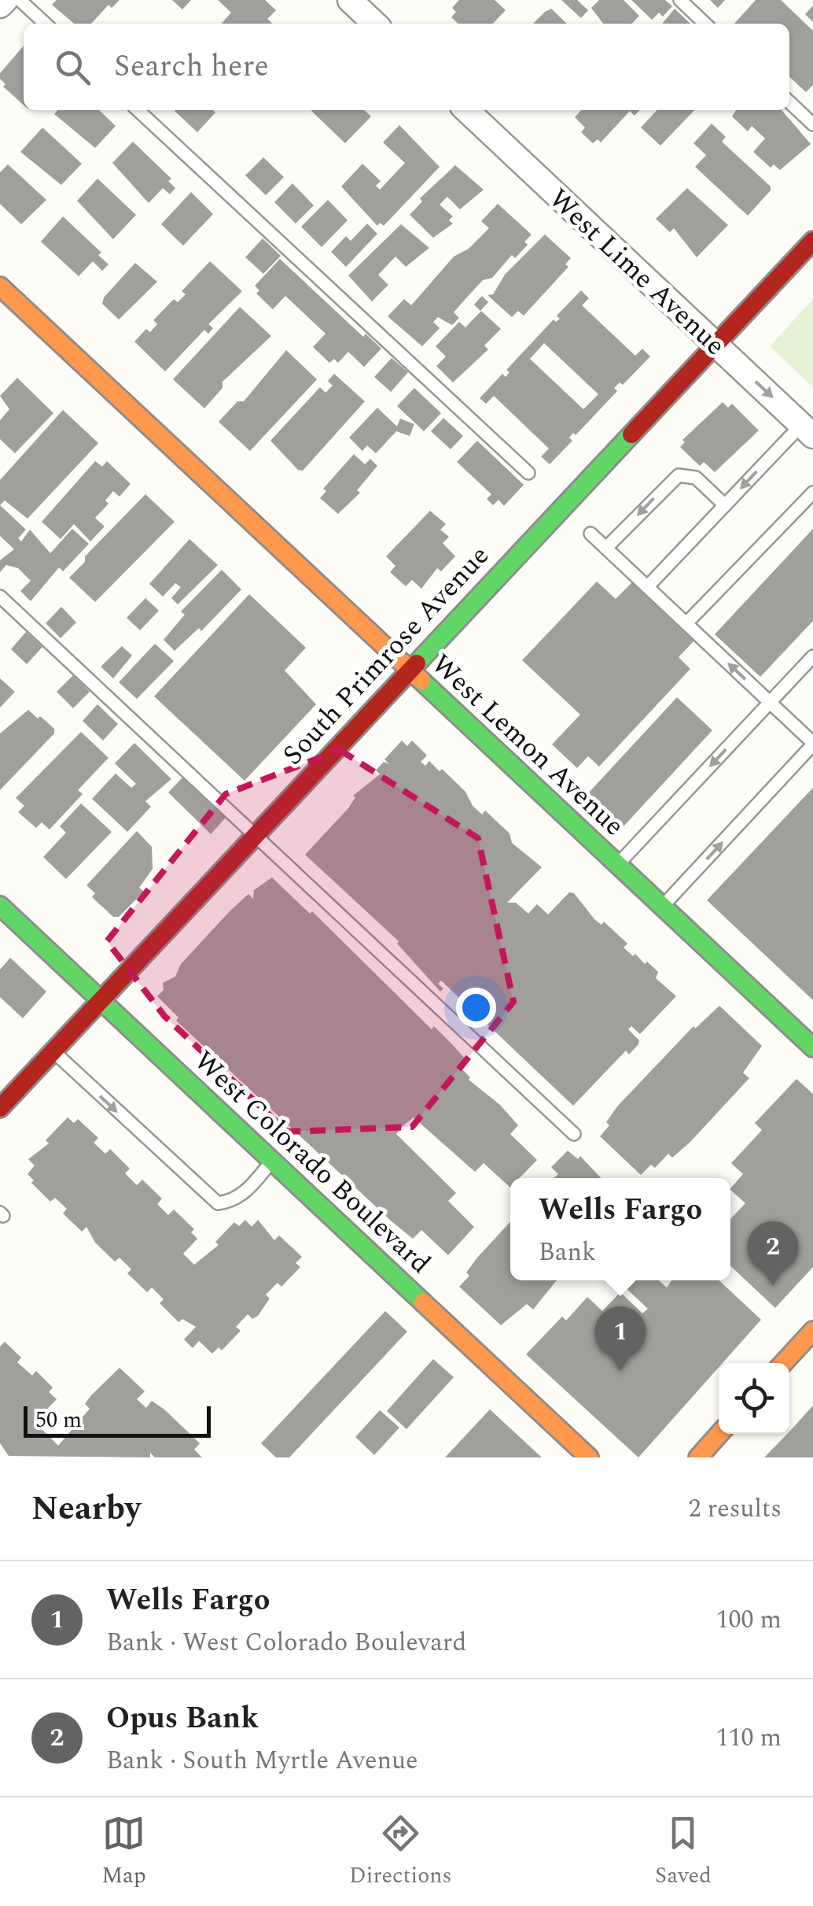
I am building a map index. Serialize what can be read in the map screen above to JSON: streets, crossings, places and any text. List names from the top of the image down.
{
  "streets": {
    "street": [
      "West Lime Avenue",
      "South Primrose Avenue",
      "West Lemon Avenue",
      "West Colorado Boulevard"
    ]
  },
  "crossings": [
    ["West Lime Avenue", "South Primrose Avenue"],
    ["South Primrose Avenue", "West Lemon Avenue"],
    ["South Primrose Avenue", "West Colorado Boulevard"]
  ],
  "scale_bar": "50 m",
  "page": {
    "search": "Search here",
    "popup": ["Wells Fargo", "Bank"],
    "pins": ["2", "1"],
    "scale": "50 m",
    "heading": ["Nearby", "2 results"],
    "list": [
      {
        "mark": "1",
        "name": "Wells Fargo",
        "note": "Bank · West Colorado Boulevard",
        "value": "100 m"
      },
      {
        "mark": "2",
        "name": "Opus Bank",
        "note": "Bank · South Myrtle Avenue",
        "value": "110 m"
      }
    ],
    "nav": ["Map", "Directions", "Saved"]
  }
}
